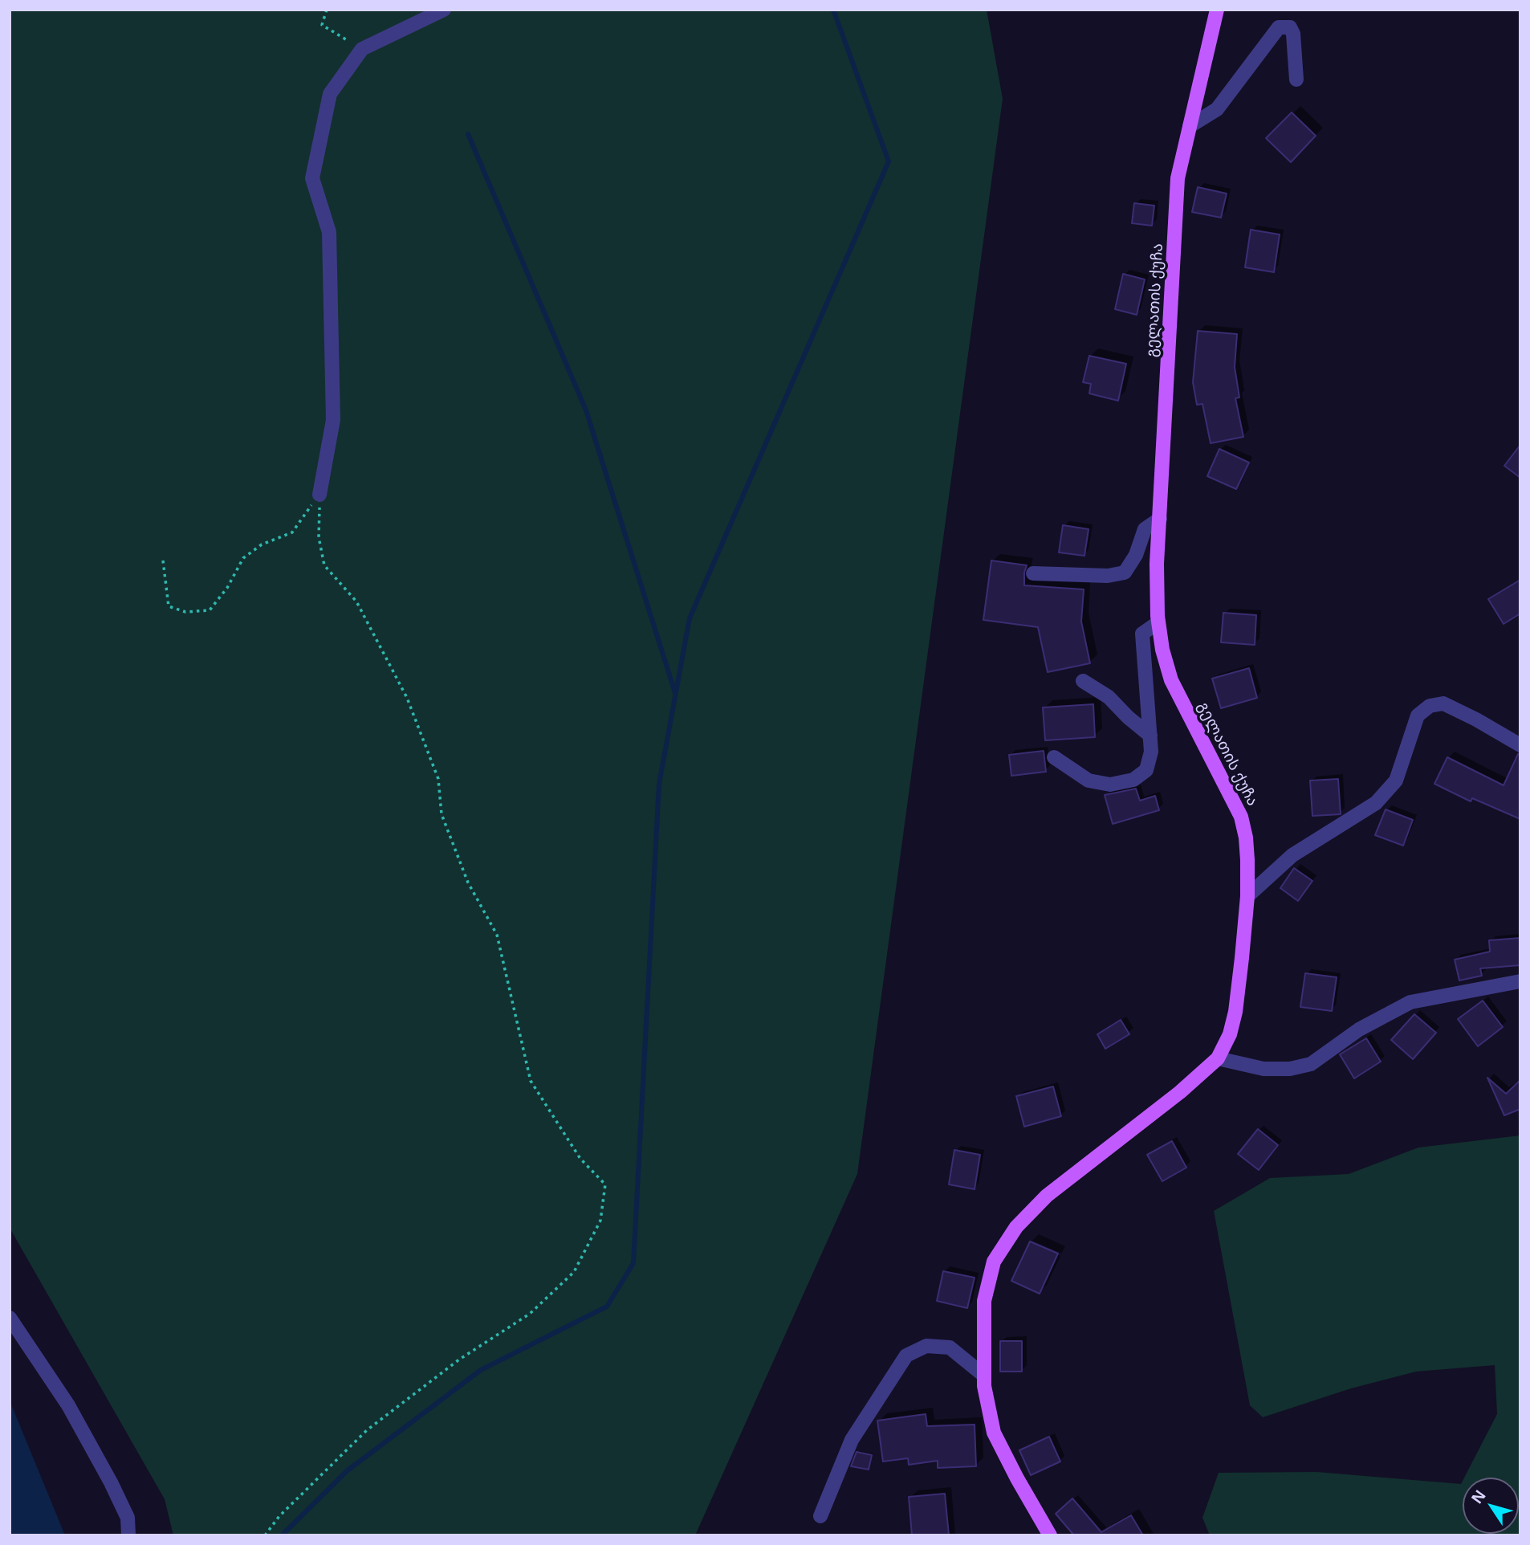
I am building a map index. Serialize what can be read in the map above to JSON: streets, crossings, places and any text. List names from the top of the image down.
{
  "streets": {
    "main road": ["გელათის ქუჩა"]
  },
  "north": "top left"
}
